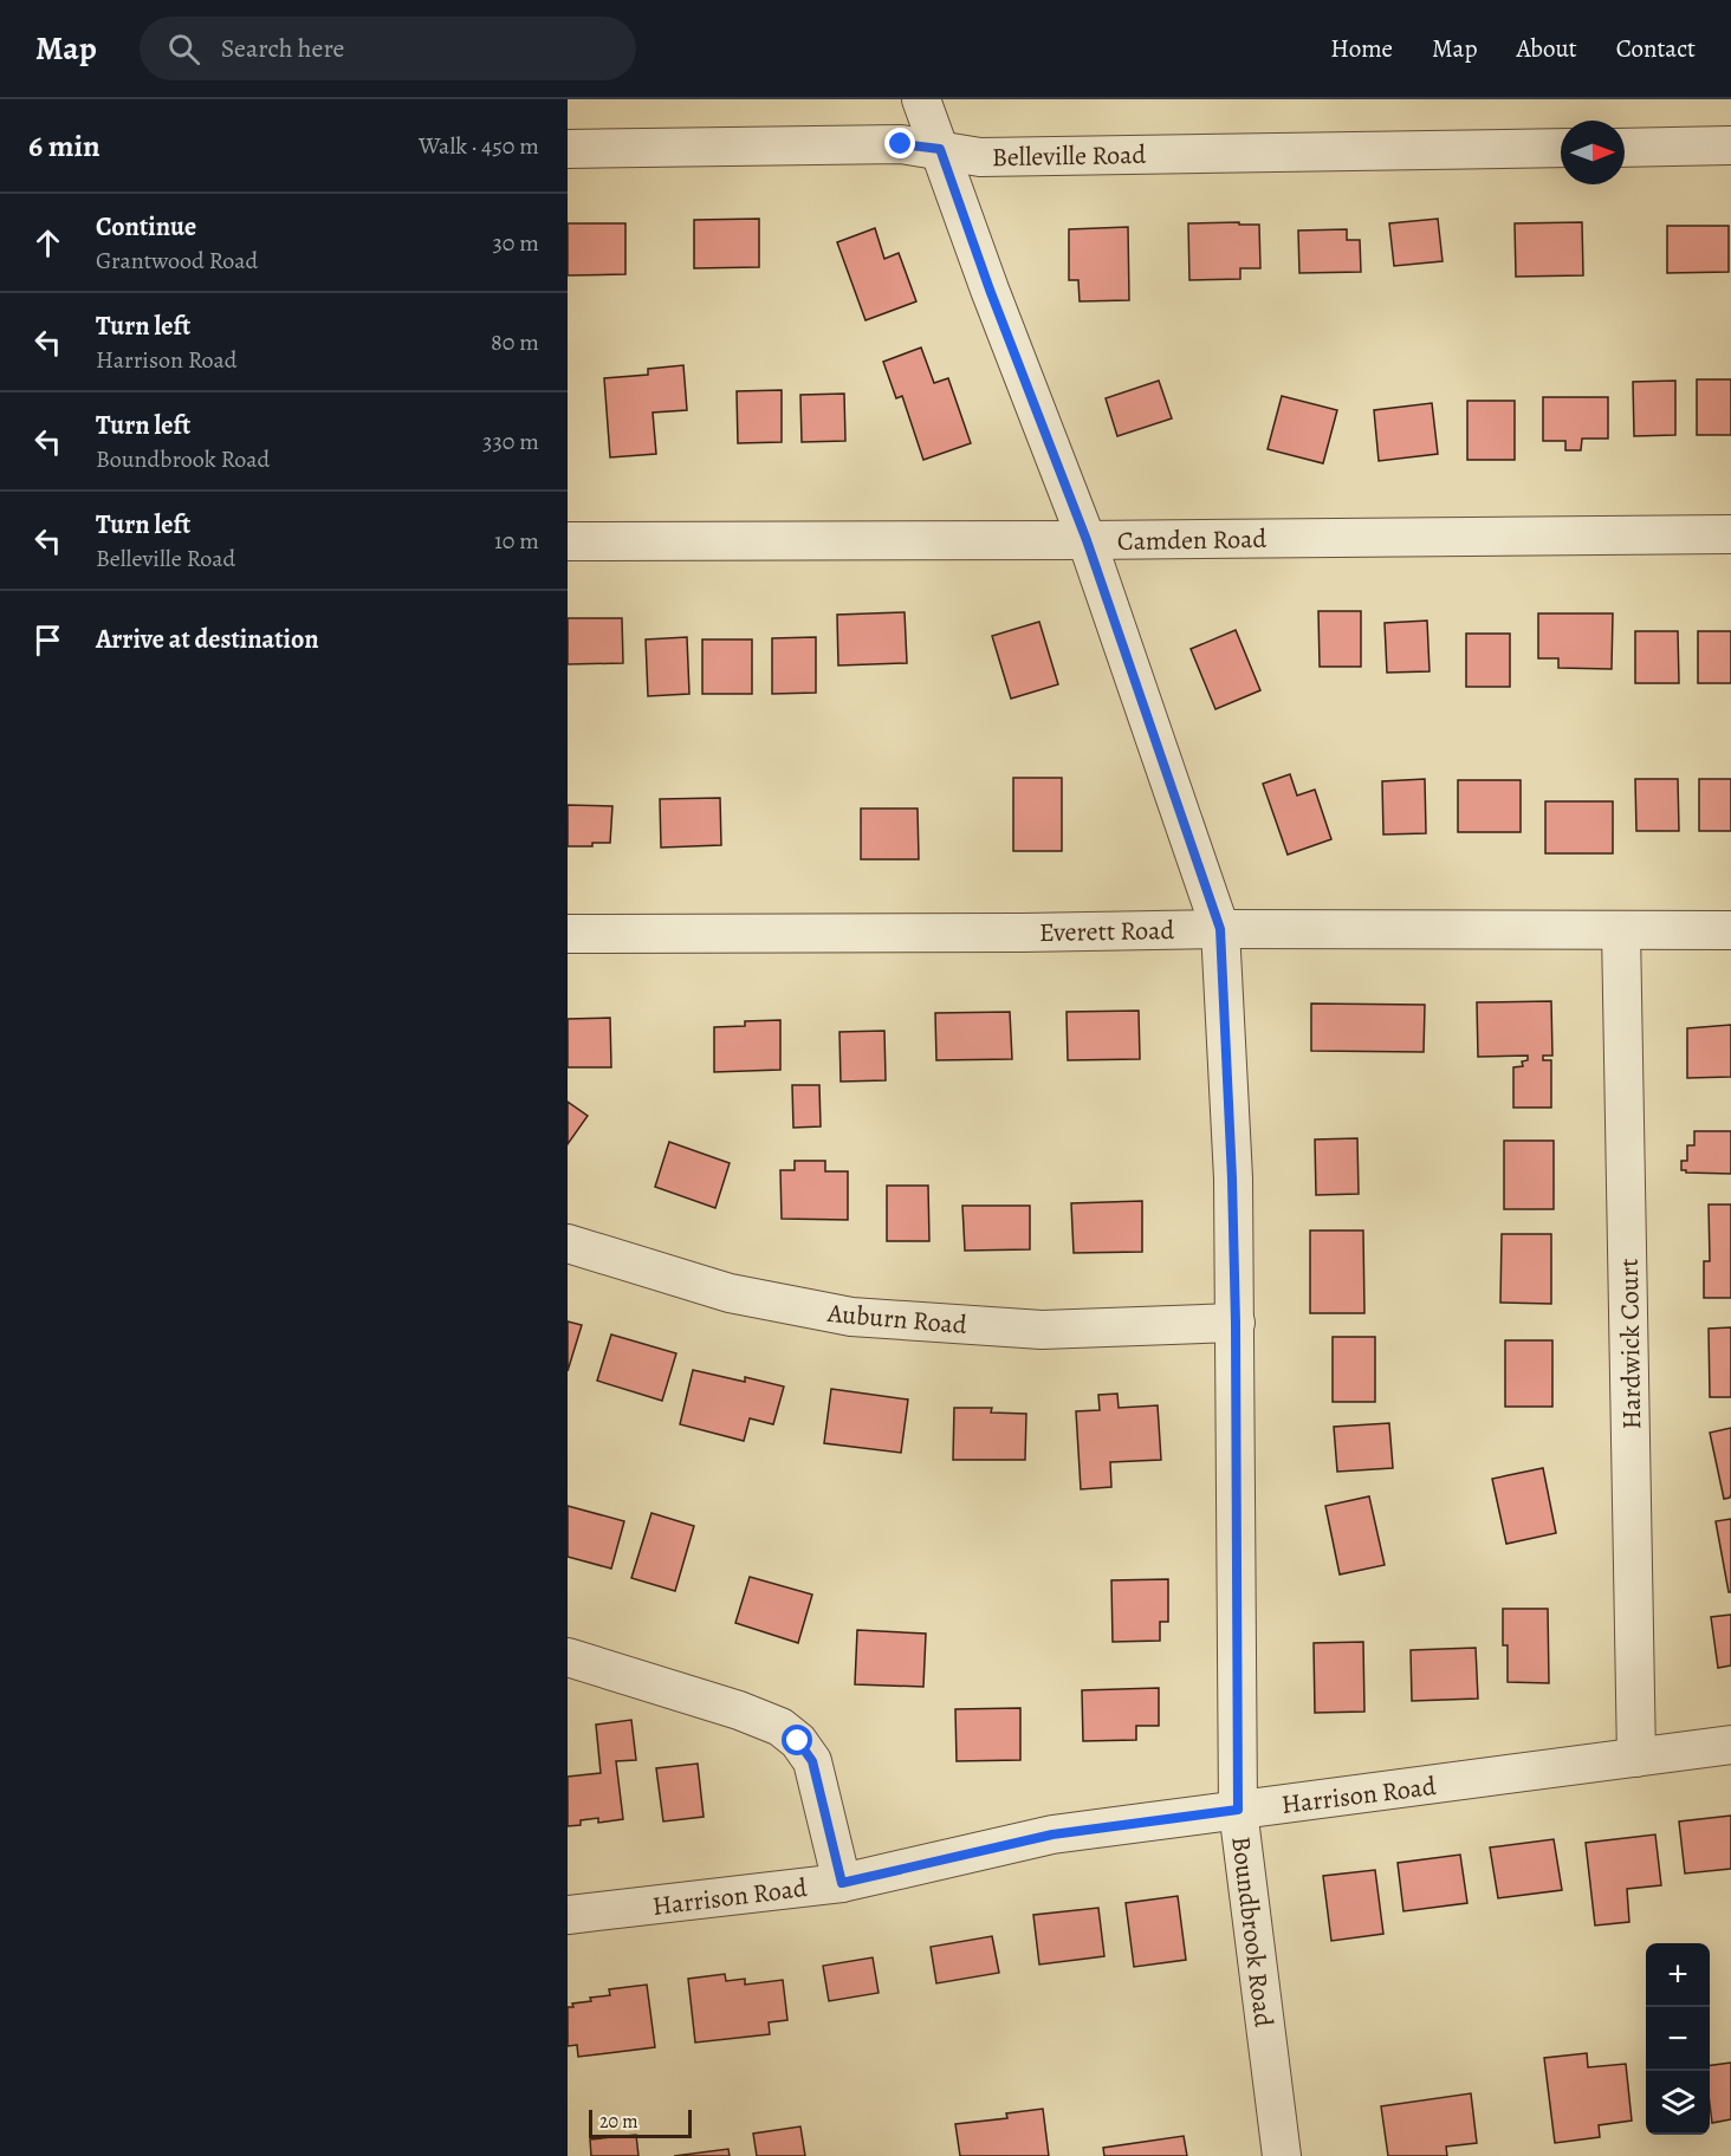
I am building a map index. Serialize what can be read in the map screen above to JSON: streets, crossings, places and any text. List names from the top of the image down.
{
  "streets": {
    "street": [
      "Belleville Road",
      "Camden Road",
      "Everett Road",
      "Auburn Road",
      "Hardwick Court",
      "Harrison Road",
      "Boundbrook Road"
    ]
  },
  "crossings": [
    ["Belleville Road", "Boundbrook Road"],
    ["Camden Road", "Boundbrook Road"],
    ["Everett Road", "Hardwick Court"],
    ["Everett Road", "Boundbrook Road"],
    ["Auburn Road", "Boundbrook Road"],
    ["Hardwick Court", "Harrison Road"],
    ["Harrison Road", "Boundbrook Road"]
  ],
  "scale_bar": "20 m",
  "north": "right",
  "page": {
    "header": "Map",
    "search": "Search here",
    "nav": [
      "Home",
      "Map",
      "About",
      "Contact"
    ],
    "heading": ["6 min", "Walk · 450 m"],
    "list": [
      ["Continue", "Grantwood Road", "30 m"],
      ["Turn left", "Harrison Road", "80 m"],
      ["Turn left", "Boundbrook Road", "330 m"],
      ["Turn left", "Belleville Road", "10 m"],
      "Arrive at destination"
    ],
    "map_buttons": ["+", "−"],
    "scale": "20 m"
  }
}
